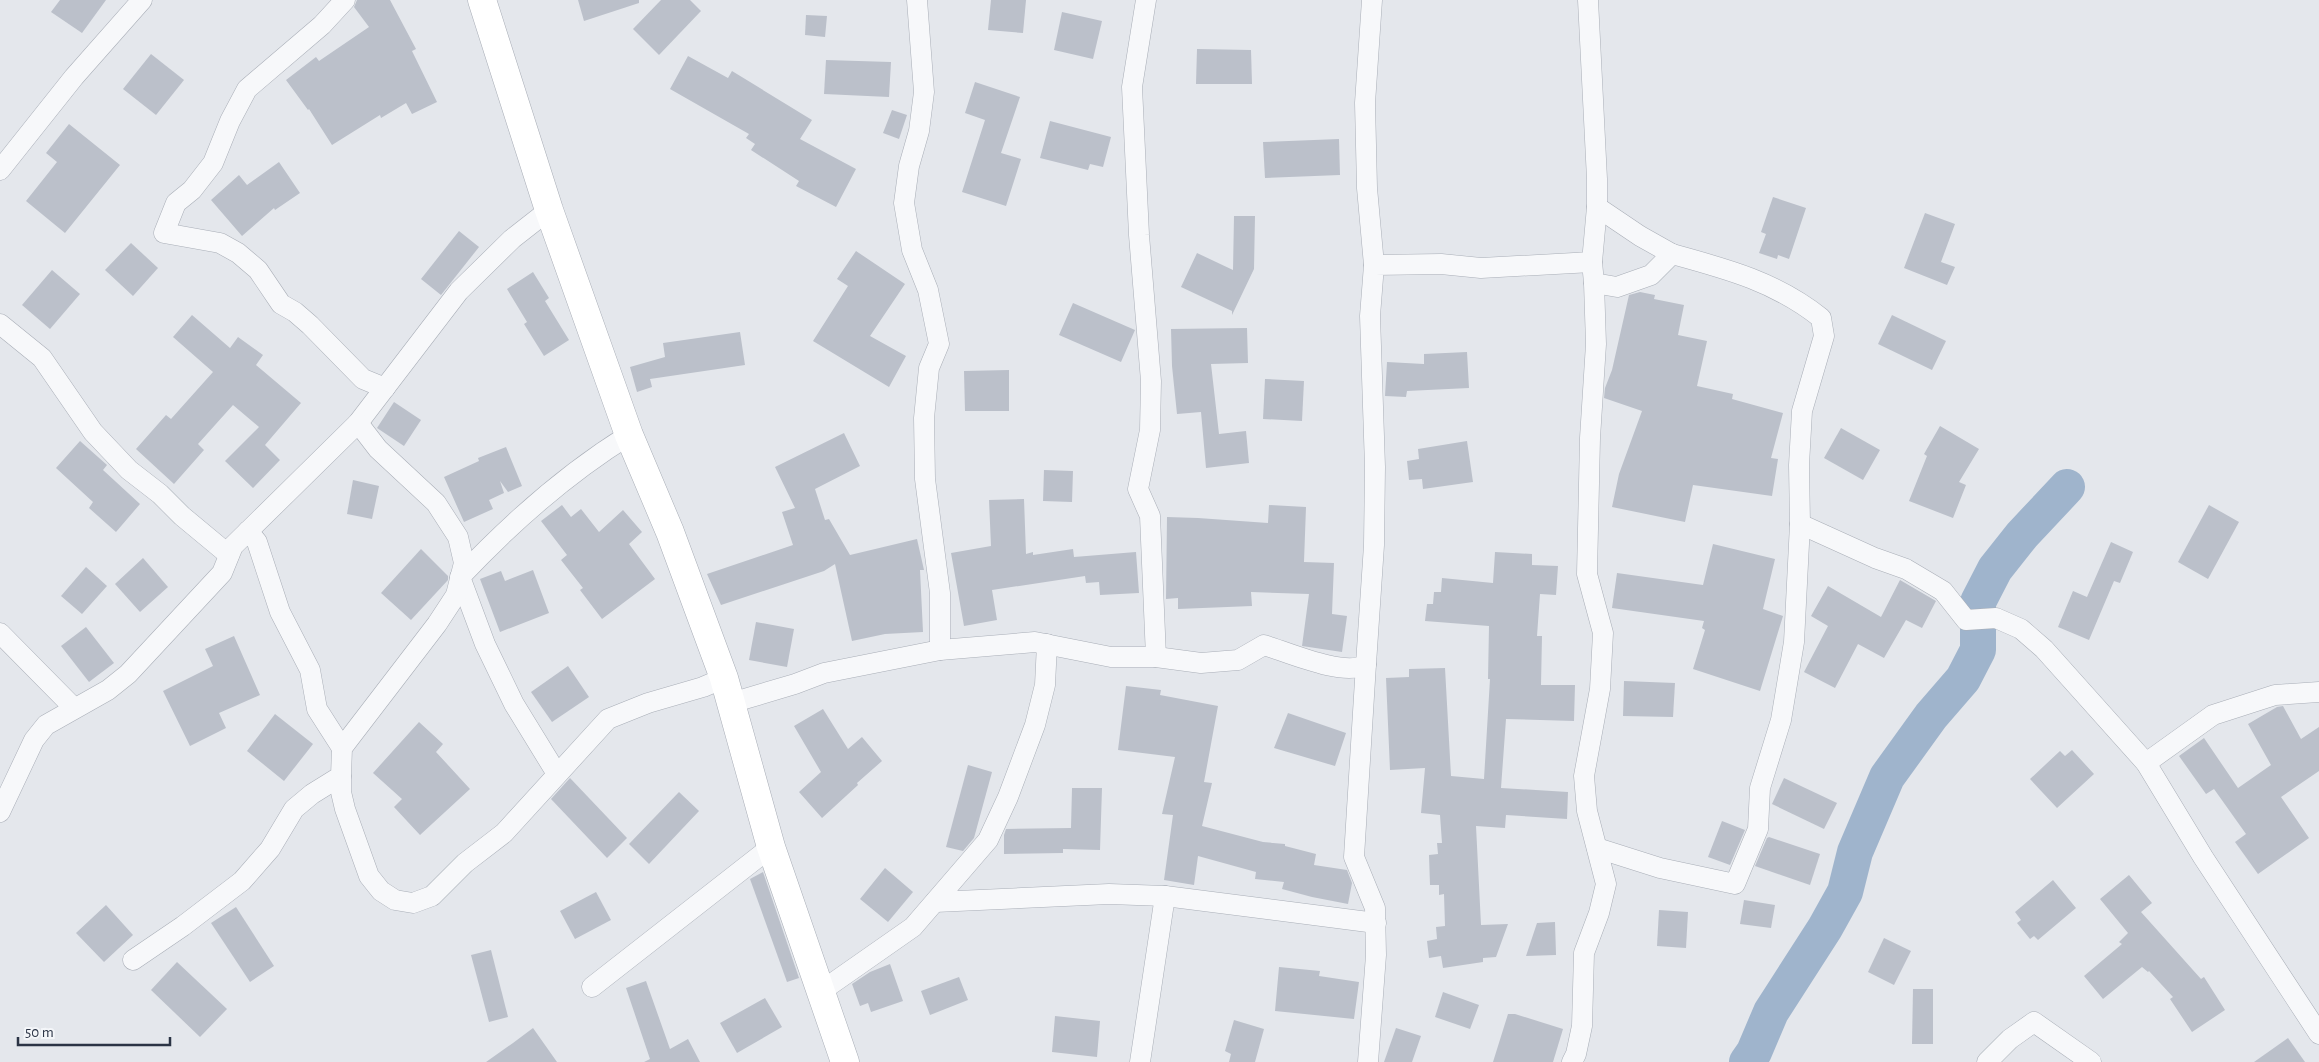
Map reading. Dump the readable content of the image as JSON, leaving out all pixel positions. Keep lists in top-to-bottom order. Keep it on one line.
{"scale_bar":"50 m"}
